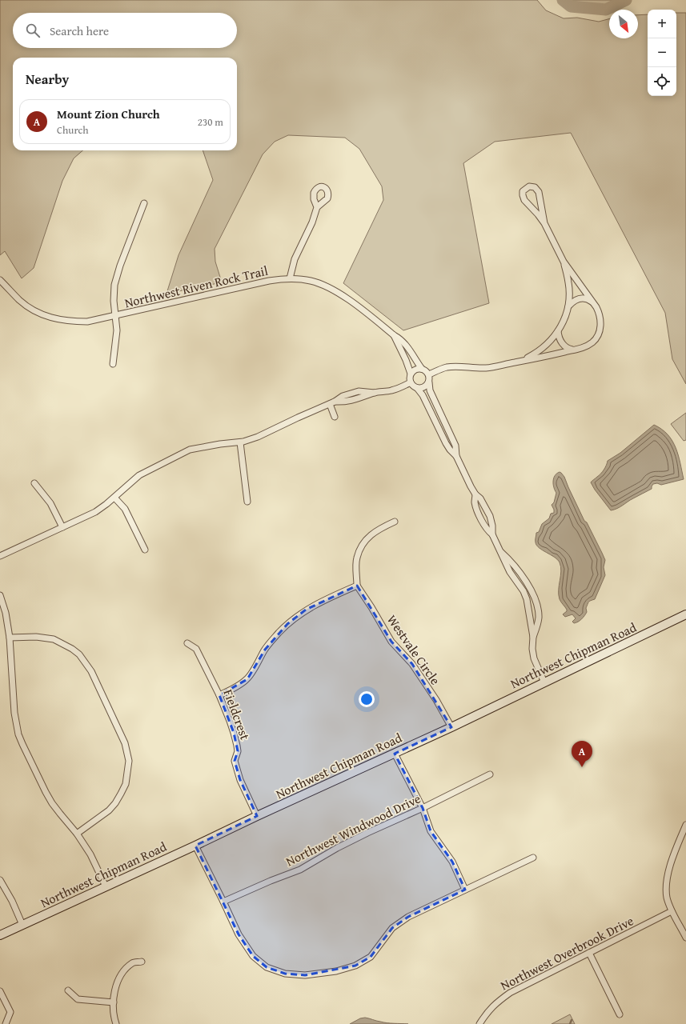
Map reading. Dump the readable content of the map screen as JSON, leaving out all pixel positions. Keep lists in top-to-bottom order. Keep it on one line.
{"streets":{"main road":["Northwest Chipman Road"],"street":["Northwest Riven Rock Trail","Westvale Circle","Fieldcrest","Northwest Windwood Drive","Northwest Overbrook Drive"]},"crossings":[["Westvale Circle","Northwest Chipman Road"],["Northwest Chipman Road","Fieldcrest"]],"north":"bottom right","page":{"map_buttons":["+","−"],"search":"Search here","heading":"Nearby","list":[{"mark":"A","name":"Mount Zion Church","note":"Church","value":"230 m"}],"pins":"A"}}
